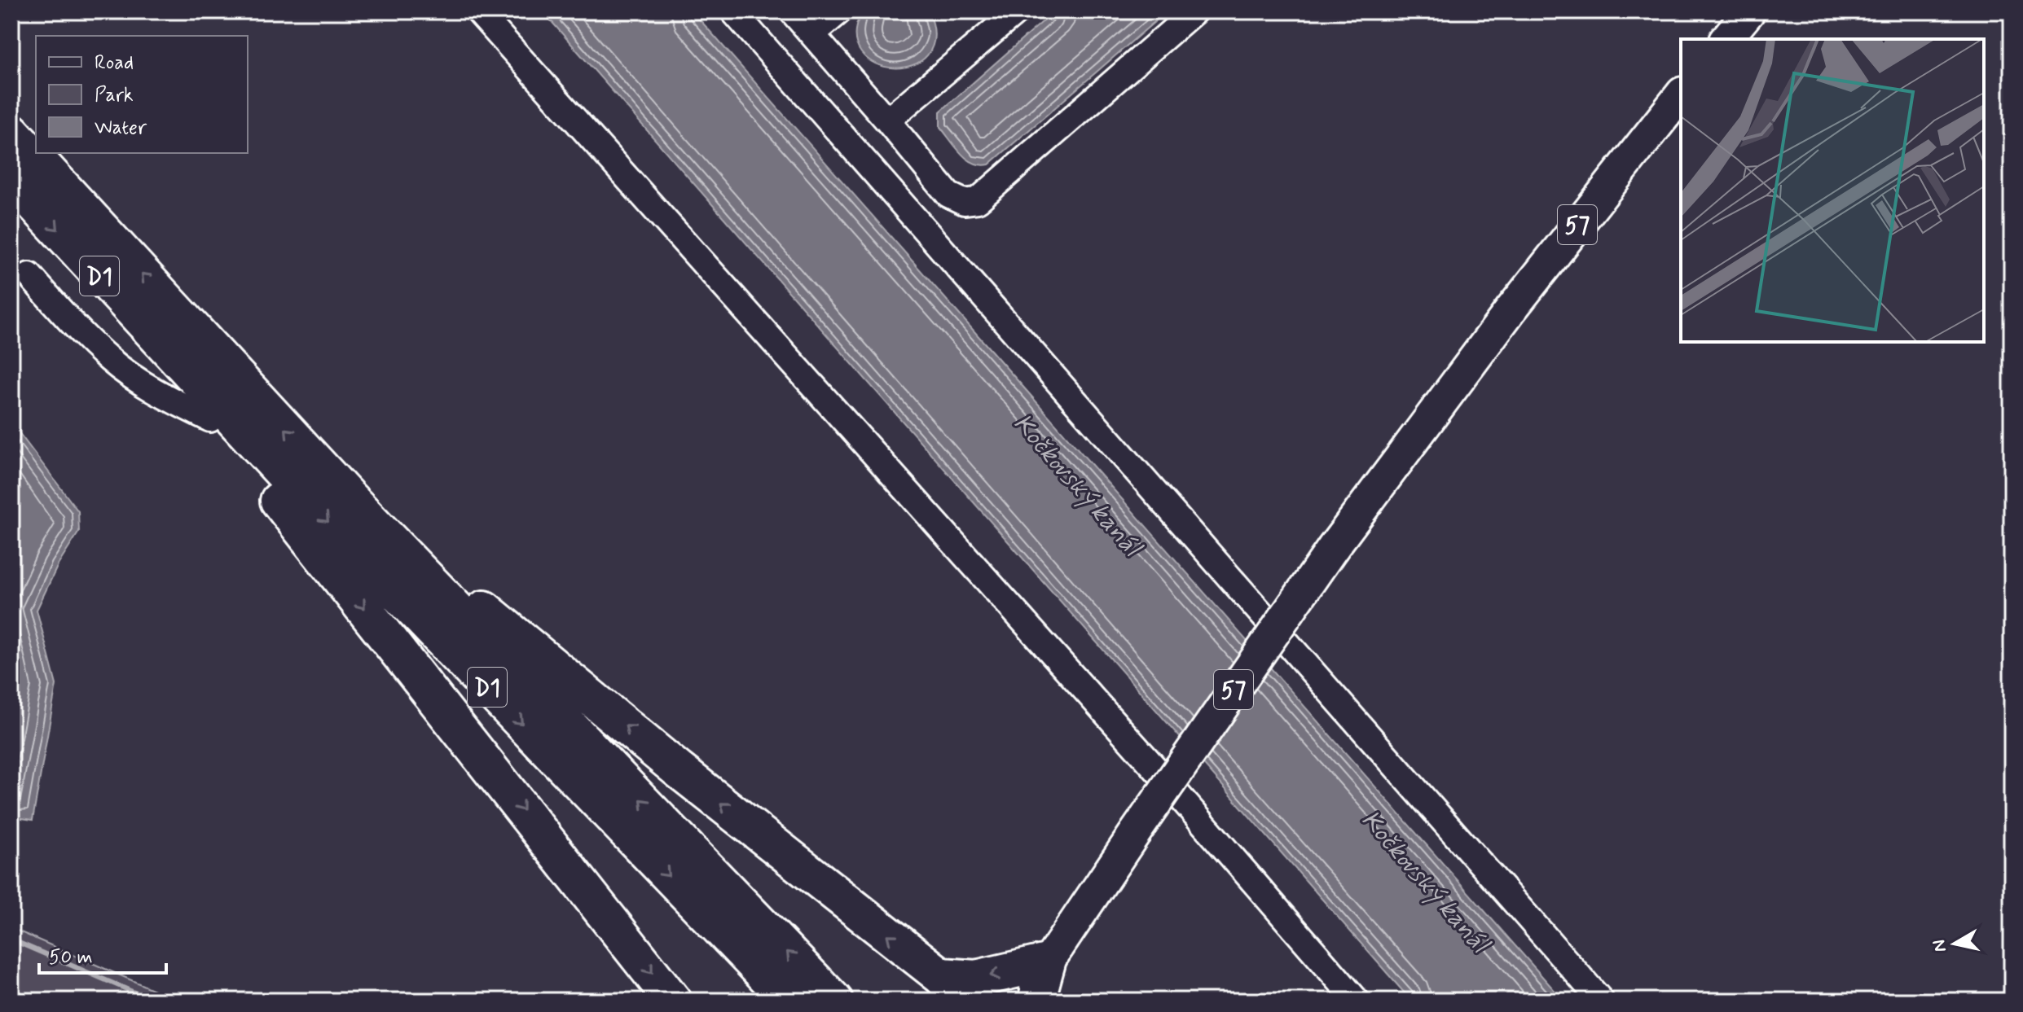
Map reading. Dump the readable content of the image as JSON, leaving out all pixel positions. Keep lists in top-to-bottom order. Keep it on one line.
{"streets":{"highway":["D1"],"main road":["57"]},"water":["Kočkovský kanál"],"legend":["Road","Park","Water"],"scale_bar":"50 m","north":"left"}
